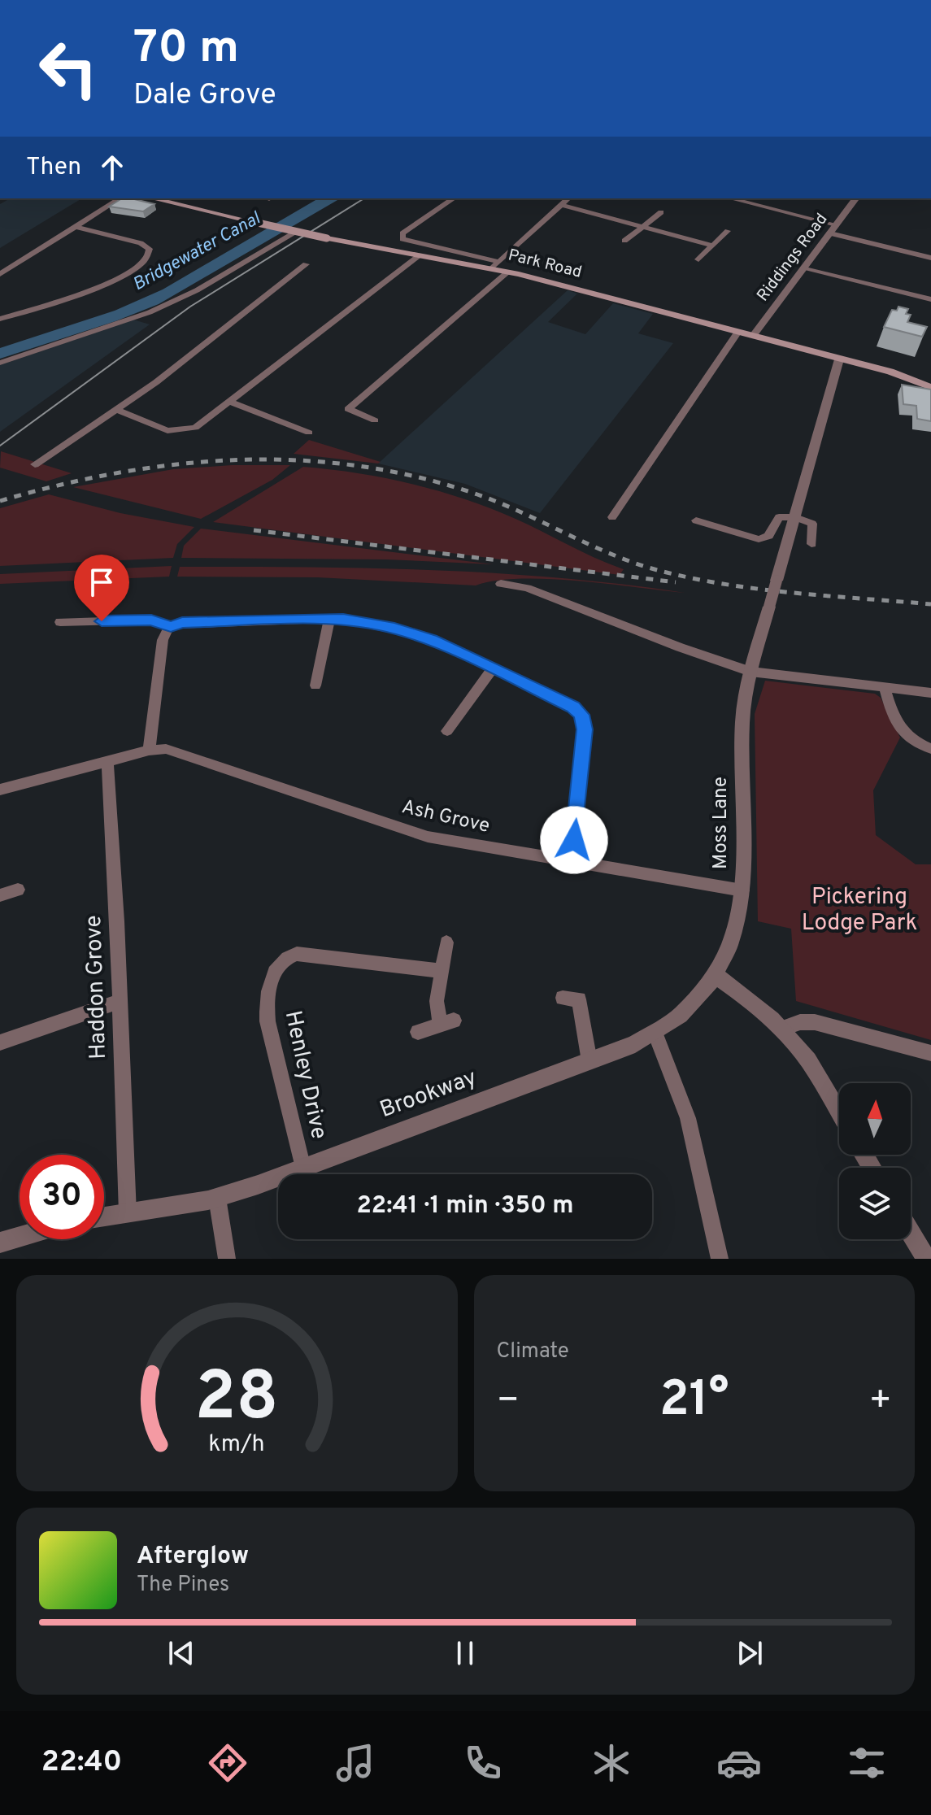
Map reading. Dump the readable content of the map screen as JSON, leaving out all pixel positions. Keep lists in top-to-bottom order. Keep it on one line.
{"streets":{"main road":["Park Road"],"street":["Riddings Road","Ash Grove","Moss Lane","Haddon Grove","Henley Drive","Brookway"]},"crossings":[["Riddings Road","Park Road"],["Park Road","Moss Lane"],["Ash Grove","Moss Lane"],["Ash Grove","Haddon Grove"],["Moss Lane","Brookway"],["Haddon Grove","Brookway"],["Henley Drive","Brookway"]],"water":["Bridgewater Canal"],"parks":["Pickering Lodge Park"],"north":"top","page":{"turn":["70 m","Dale Grove"],"then":"Then","limit":"30","trip":"22:41 · 1 min · 350 m","tile":"Climate","heat":["−","21°","+"],"song":["Afterglow","The Pines"],"tabs":"22:40","gauge":["28","km/h"]}}
